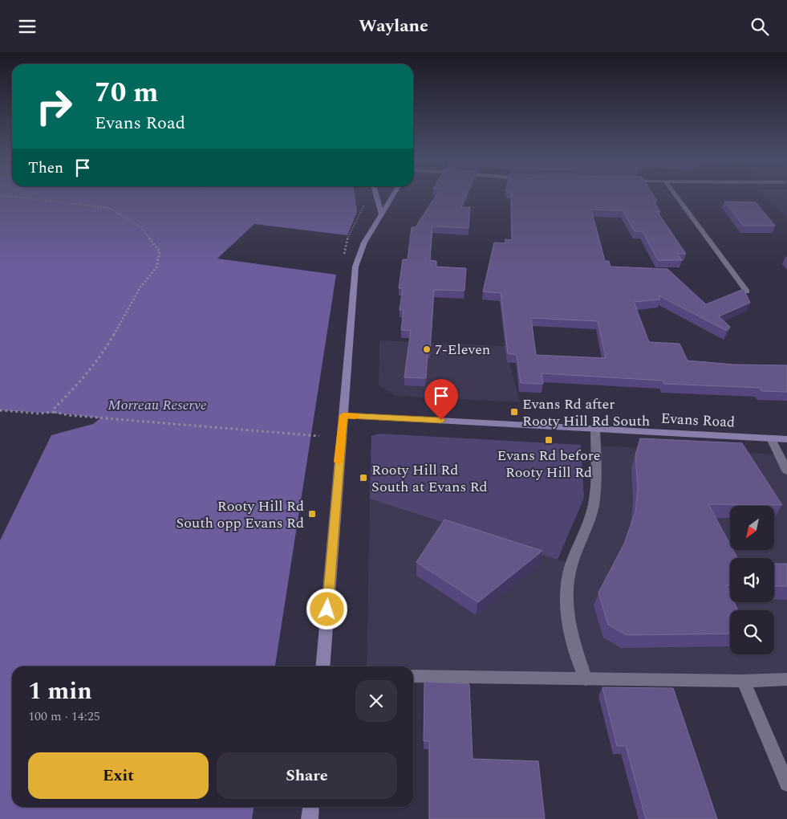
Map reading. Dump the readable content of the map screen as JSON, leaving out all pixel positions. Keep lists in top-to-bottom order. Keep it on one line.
{"streets":{"main road":["Evans Road"]},"parks":["Morreau Reserve"],"places":{"other":["7-Eleven"],"transit":["Evans Rd after Rooty Hill Rd South","Evans Rd before Rooty Hill Rd","Rooty Hill Rd South at Evans Rd","Rooty Hill Rd South opp Evans Rd"]},"north":"bottom left","page":{"header":"Waylane","turn":["70 m","Evans Road"],"then":"Then","heading":["1 min","100 m · 14:25"],"buttons":["Exit","Share"]}}
